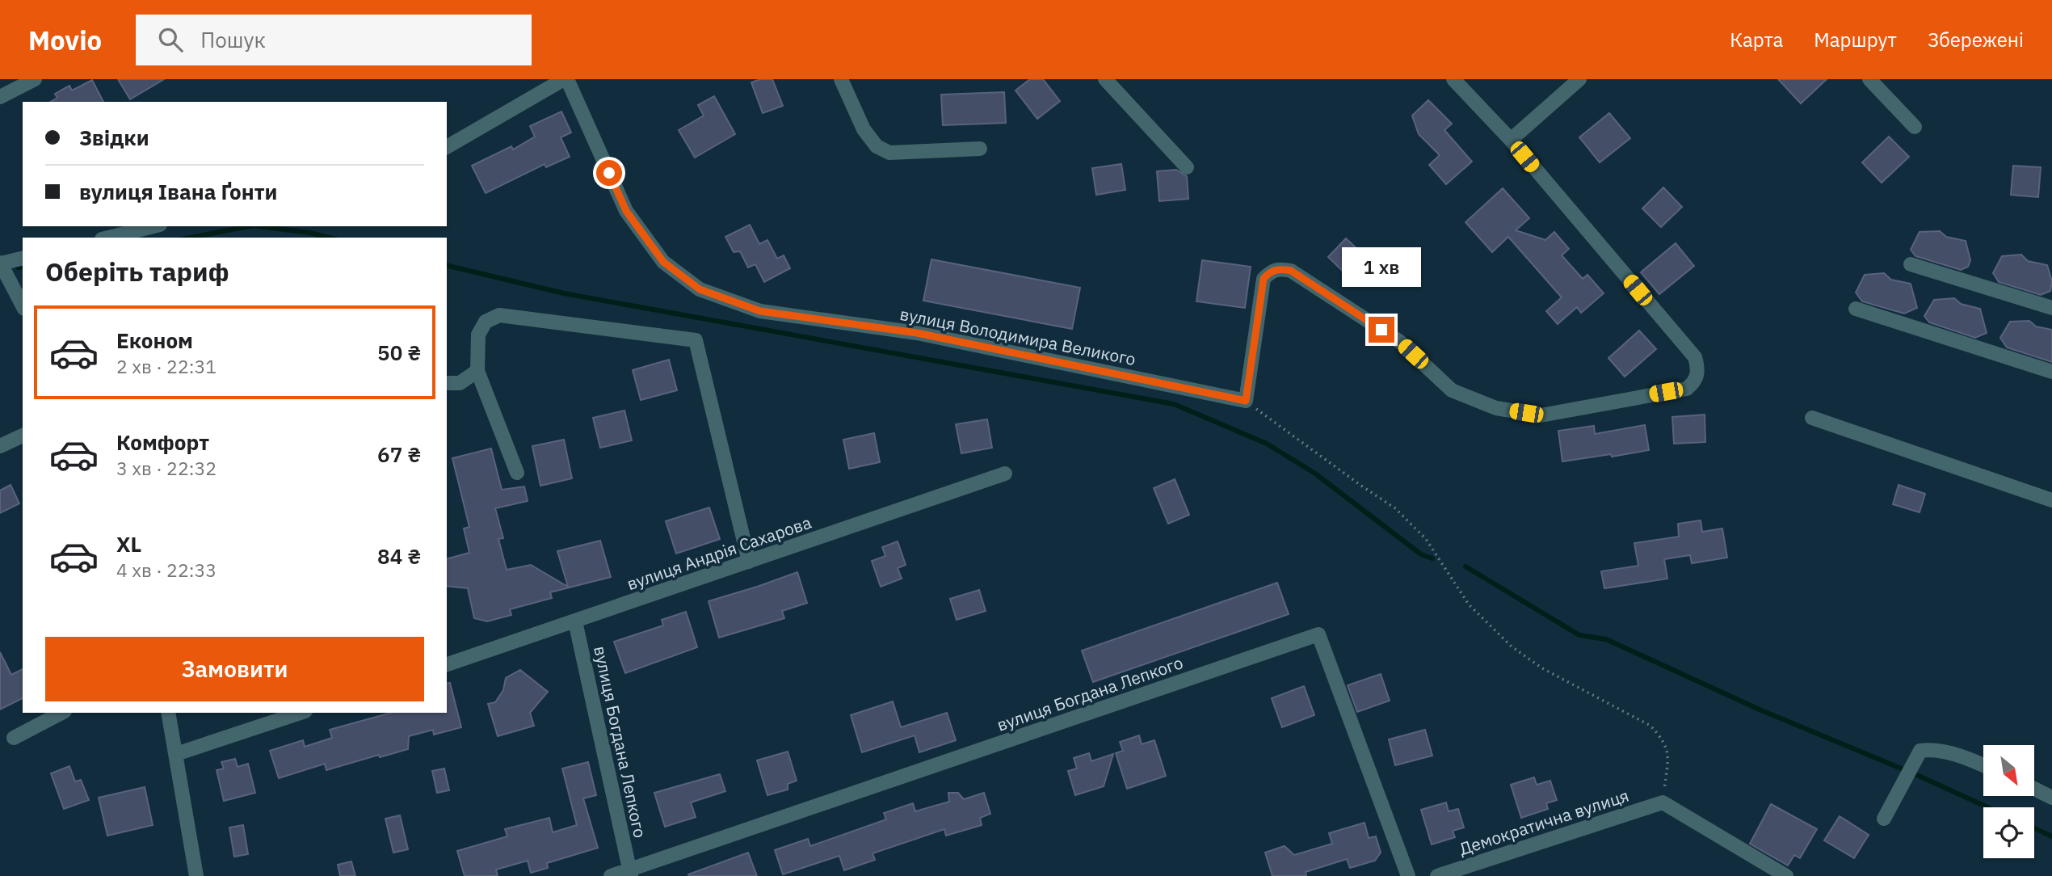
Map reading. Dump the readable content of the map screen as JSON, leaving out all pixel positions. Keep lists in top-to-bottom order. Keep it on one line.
{"streets":{"street":["вулиця Володимира Великого","вулиця Андрія Сахарова","вулиця Богдана Лепкого","Демократична вулиця"]},"crossings":[["вулиця Андрія Сахарова","вулиця Богдана Лепкого"]],"north":"bottom right","page":{"header":"Movio","search":"Пошук","nav":["Карта","Маршрут","Збережені"],"banner":["Звідки","вулиця Івана Ґонти"],"heading":"Оберіть тариф","bubble":"1 хв","list":[{"name":"Економ","note":"2 хв · 22:31","value":"50 ₴"},{"name":"Комфорт","note":"3 хв · 22:32","value":"67 ₴"},{"name":"XL","note":"4 хв · 22:33","value":"84 ₴"}],"buttons":"Замовити"}}
